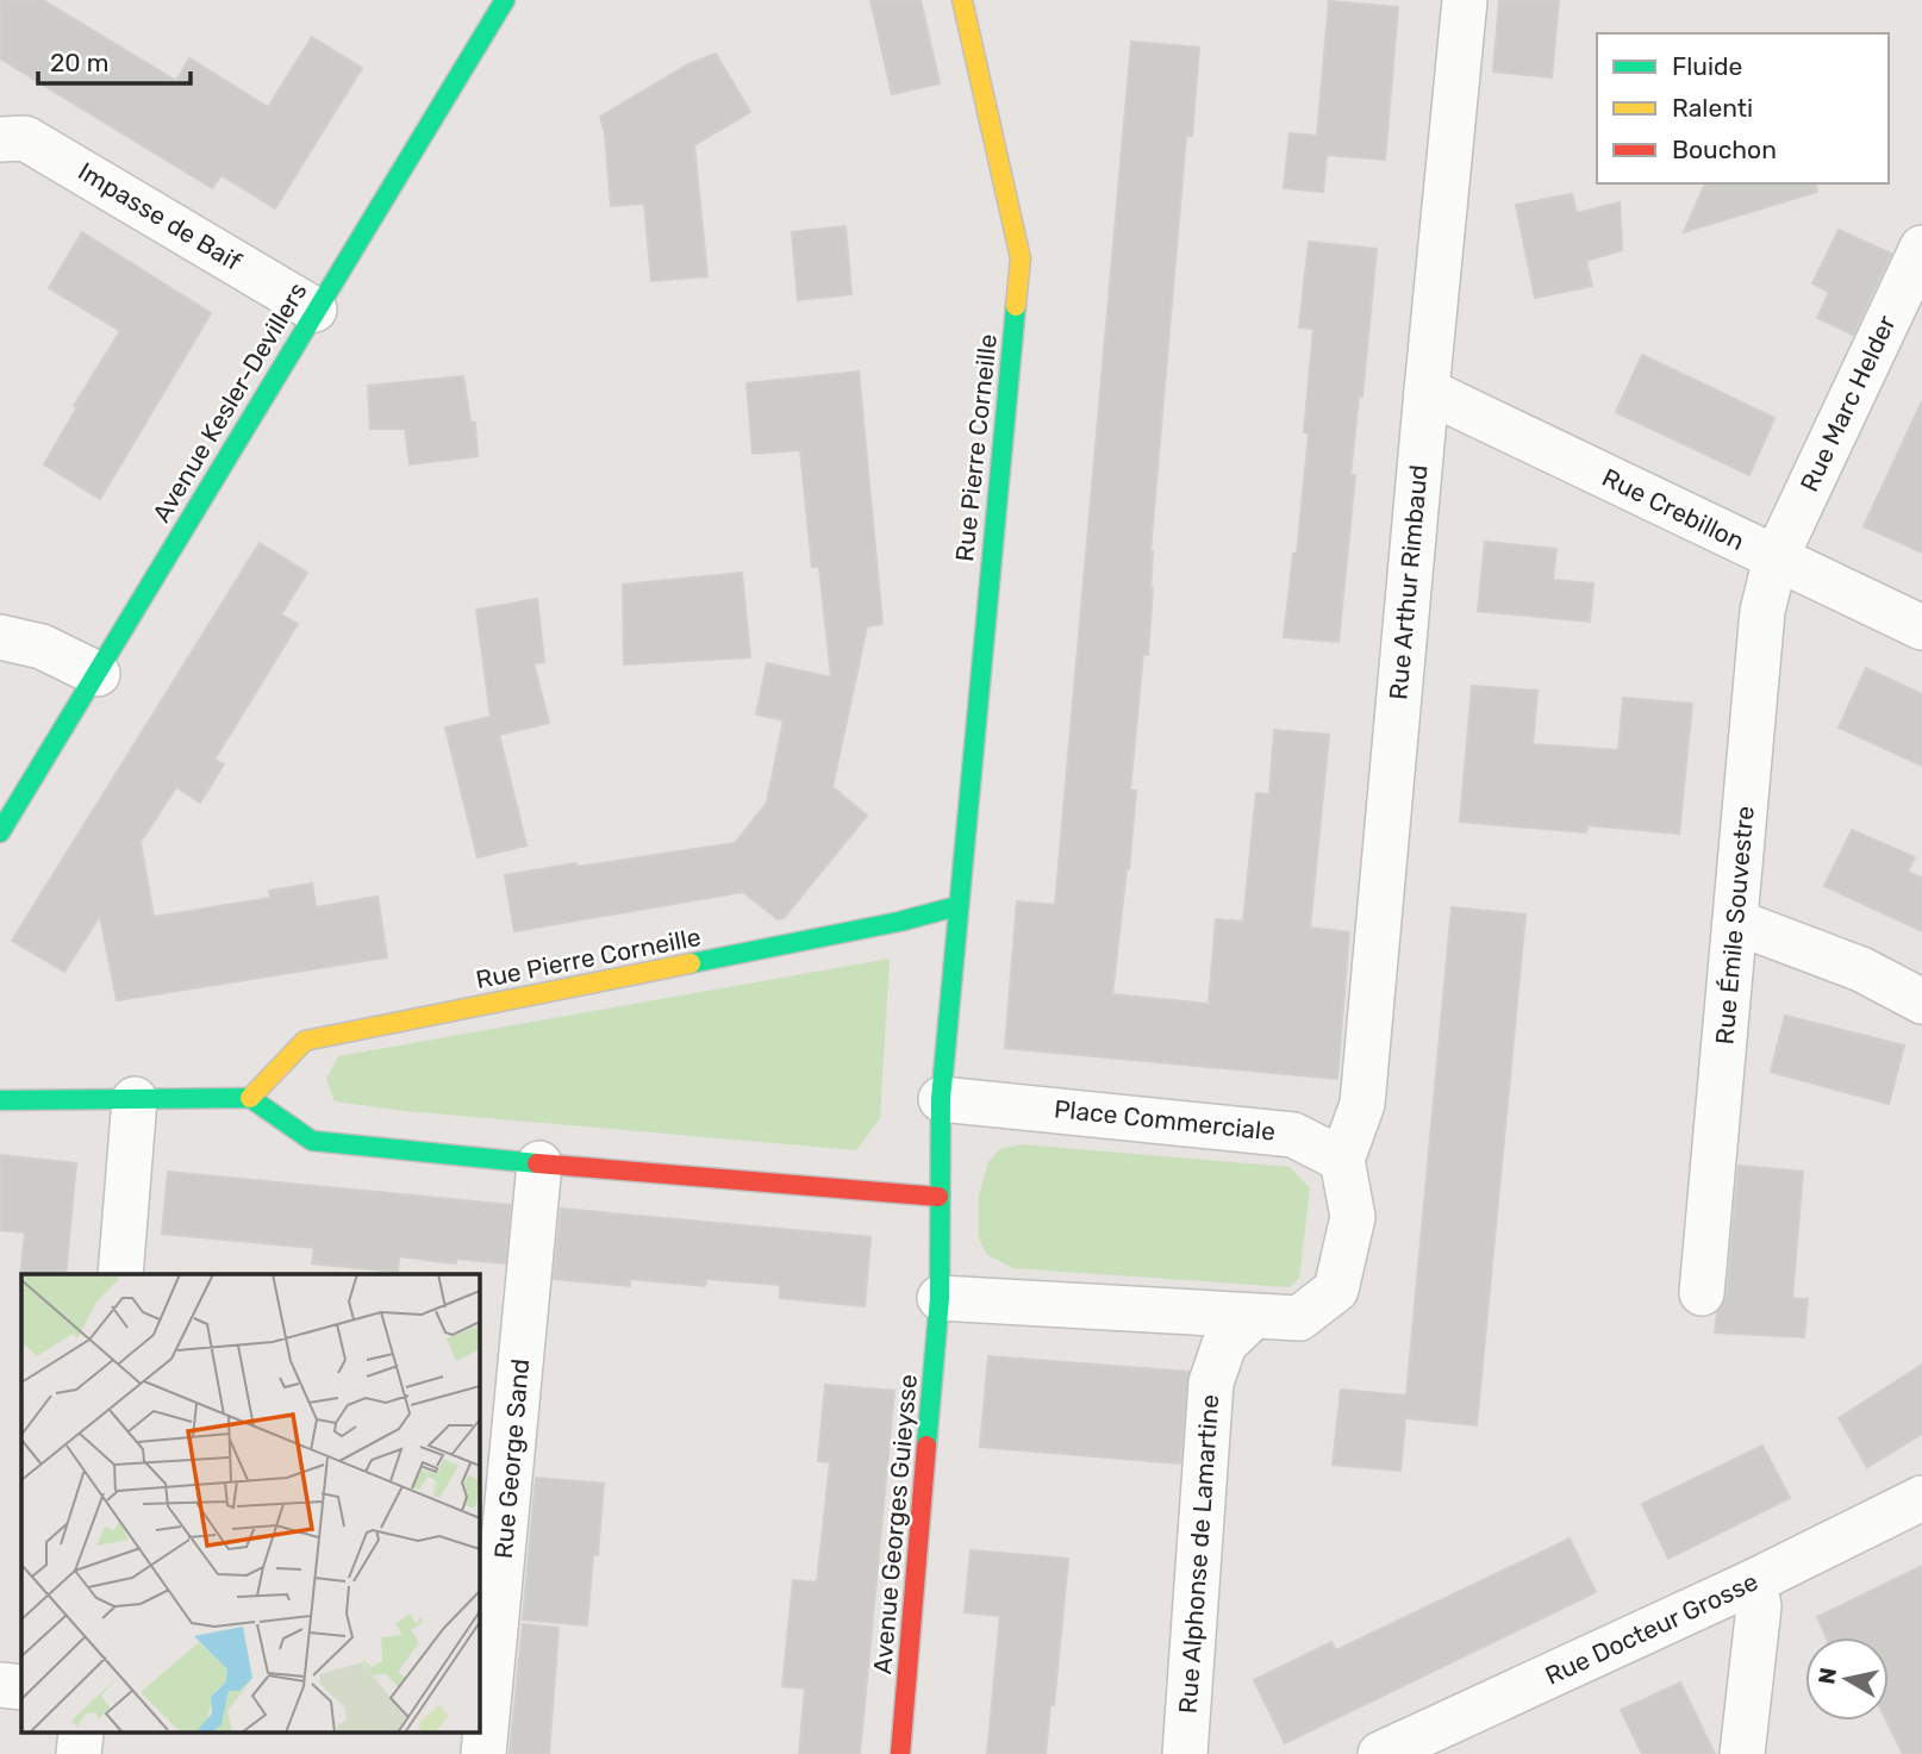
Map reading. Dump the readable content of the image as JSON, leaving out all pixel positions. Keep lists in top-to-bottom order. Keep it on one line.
{"streets":{"street":["Impasse de Baif","Avenue Kesler-Devillers","Rue Marc Helder","Rue Pierre Corneille","Rue Crebillon","Rue Arthur Rimbaud","Rue Émile Souvestre","Place Commerciale","Rue George Sand","Avenue Georges Guieysse","Rue Alphonse de Lamartine","Rue Docteur Grosse"]},"crossings":[["Impasse de Baif","Avenue Kesler-Devillers"],["Rue Marc Helder","Rue Crebillon"],["Rue Marc Helder","Rue Émile Souvestre"],["Rue Pierre Corneille","Place Commerciale"],["Rue Crebillon","Rue Arthur Rimbaud"],["Rue Crebillon","Rue Émile Souvestre"],["Rue Arthur Rimbaud","Place Commerciale"]],"legend":["Fluide","Ralenti","Bouchon"],"scale_bar":"20 m","north":"left"}
